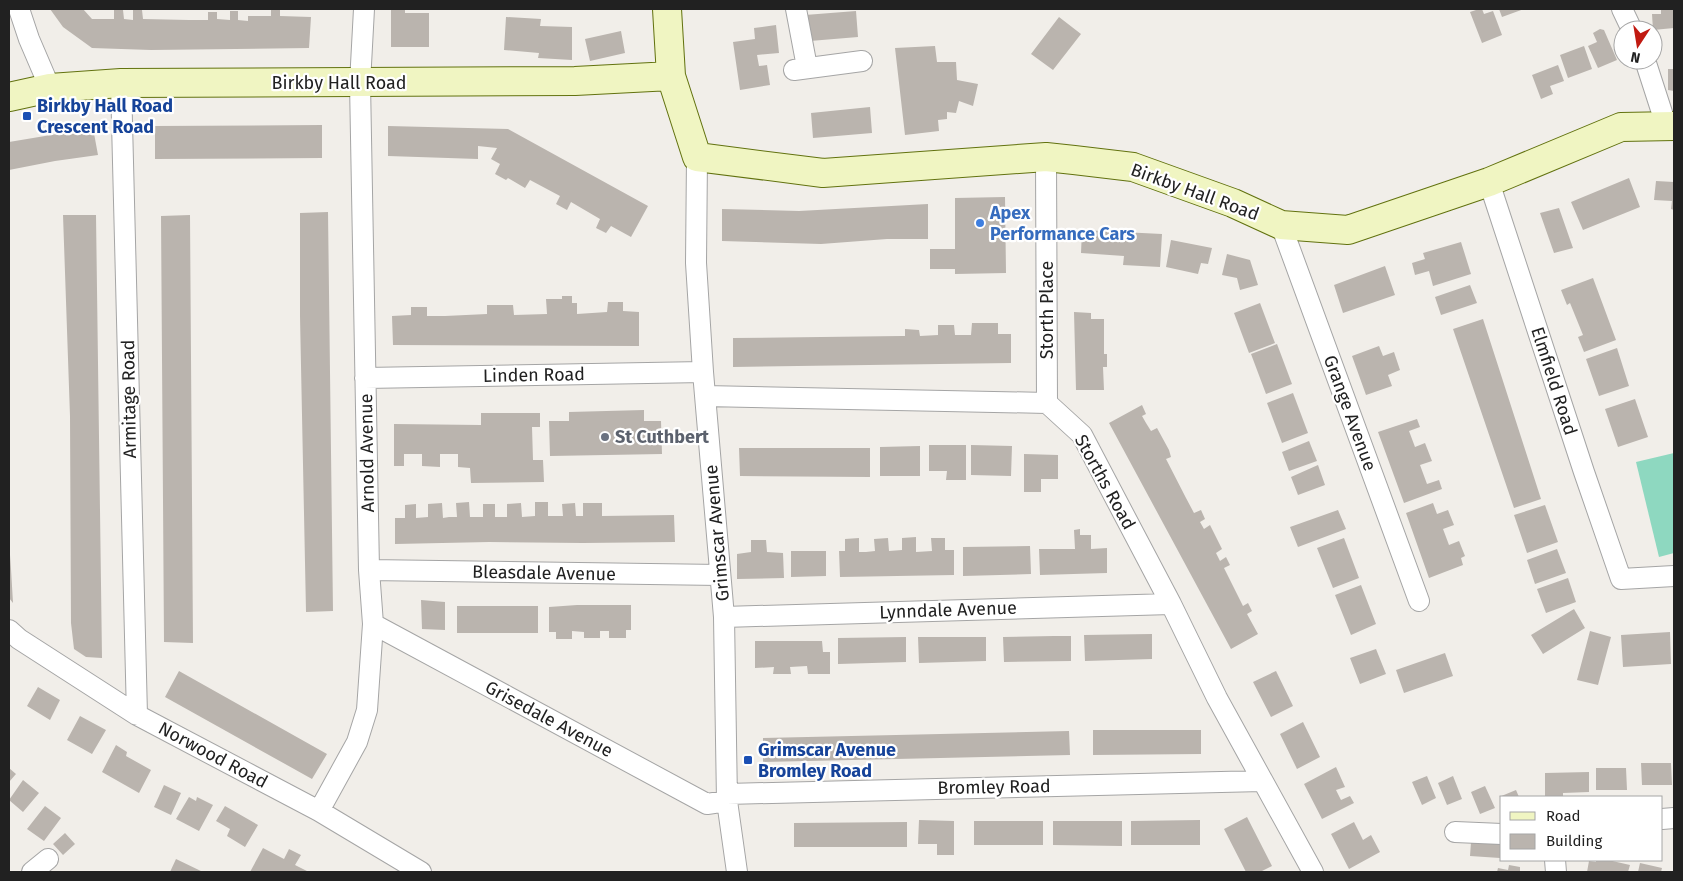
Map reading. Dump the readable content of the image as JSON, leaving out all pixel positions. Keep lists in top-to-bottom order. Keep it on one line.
{"streets":{"street":["Birkby Hall Road","Storth Place","Linden Road","Elmfield Road","Armitage Road","Grange Avenue","Arnold Avenue","Storths Road","Grimscar Avenue","Bleasdale Avenue","Lynndale Avenue","Grisedale Avenue","Norwood Road","Bromley Road"]},"crossings":[["Birkby Hall Road","Storth Place"],["Birkby Hall Road","Elmfield Road"],["Birkby Hall Road","Armitage Road"],["Birkby Hall Road","Grange Avenue"],["Birkby Hall Road","Arnold Avenue"],["Birkby Hall Road","Grimscar Avenue"],["Storth Place","Storths Road"],["Linden Road","Arnold Avenue"],["Linden Road","Grimscar Avenue"],["Armitage Road","Norwood Road"],["Arnold Avenue","Bleasdale Avenue"],["Arnold Avenue","Grisedale Avenue"],["Arnold Avenue","Norwood Road"],["Storths Road","Lynndale Avenue"],["Storths Road","Bromley Road"],["Grimscar Avenue","Bleasdale Avenue"],["Grimscar Avenue","Lynndale Avenue"],["Grimscar Avenue","Grisedale Avenue"],["Grimscar Avenue","Bromley Road"],["Grisedale Avenue","Bromley Road"]],"places":{"transit":["Birkby Hall Road Crescent Road","Grimscar Avenue Bromley Road"],"other":["Apex Performance Cars","St Cuthbert"]},"legend":["Road","Building"],"north":"bottom"}
